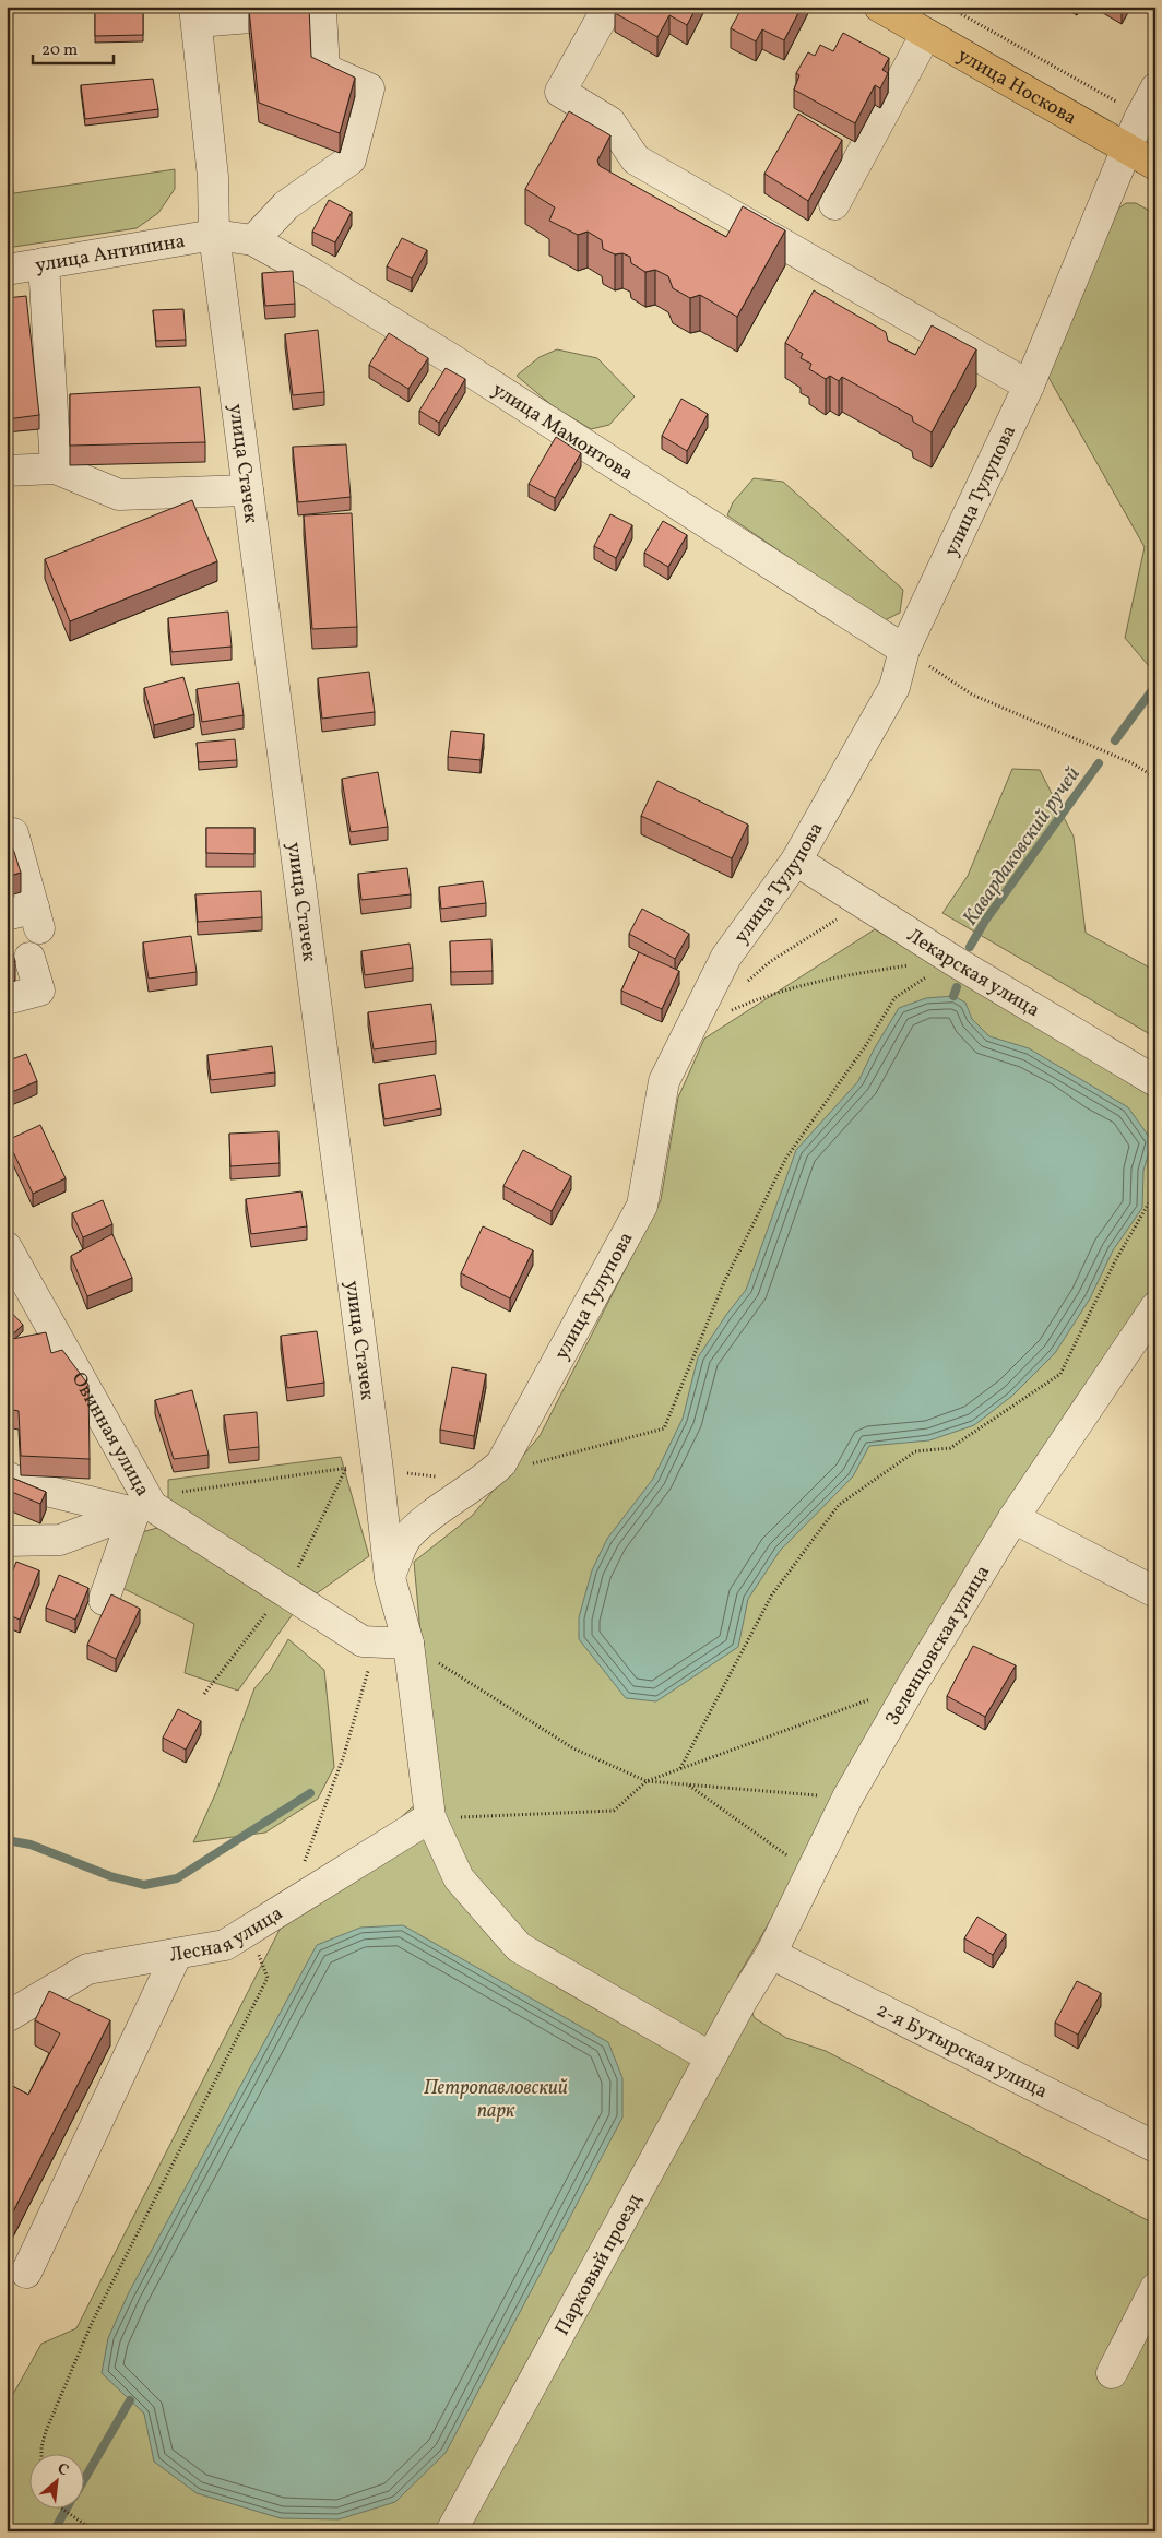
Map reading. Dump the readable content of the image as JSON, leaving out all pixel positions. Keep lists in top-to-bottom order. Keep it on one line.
{"streets":{"main road":["улица Носкова"],"street":["улица Антипина","улица Мамонтова","улица Стачек","улица Тулупова","Лекарская улица","Овинная улица","Зеленцовская улица","Лесная улица","2-я Бутырская улица","Парковый проезд"]},"crossings":[["улица Носкова","улица Тулупова"],["улица Антипина","улица Мамонтова"],["улица Антипина","улица Стачек"],["улица Мамонтова","улица Стачек"],["улица Мамонтова","улица Тулупова"],["улица Стачек","улица Тулупова"],["улица Стачек","Овинная улица"],["улица Стачек","Лесная улица"],["улица Стачек","Парковый проезд"],["улица Тулупова","Лекарская улица"],["Зеленцовская улица","2-я Бутырская улица"],["Зеленцовская улица","Парковый проезд"]],"water":["Кавардаковский ручей"],"parks":["Петропавловский парк"],"scale_bar":"20 m","north":"top right"}
